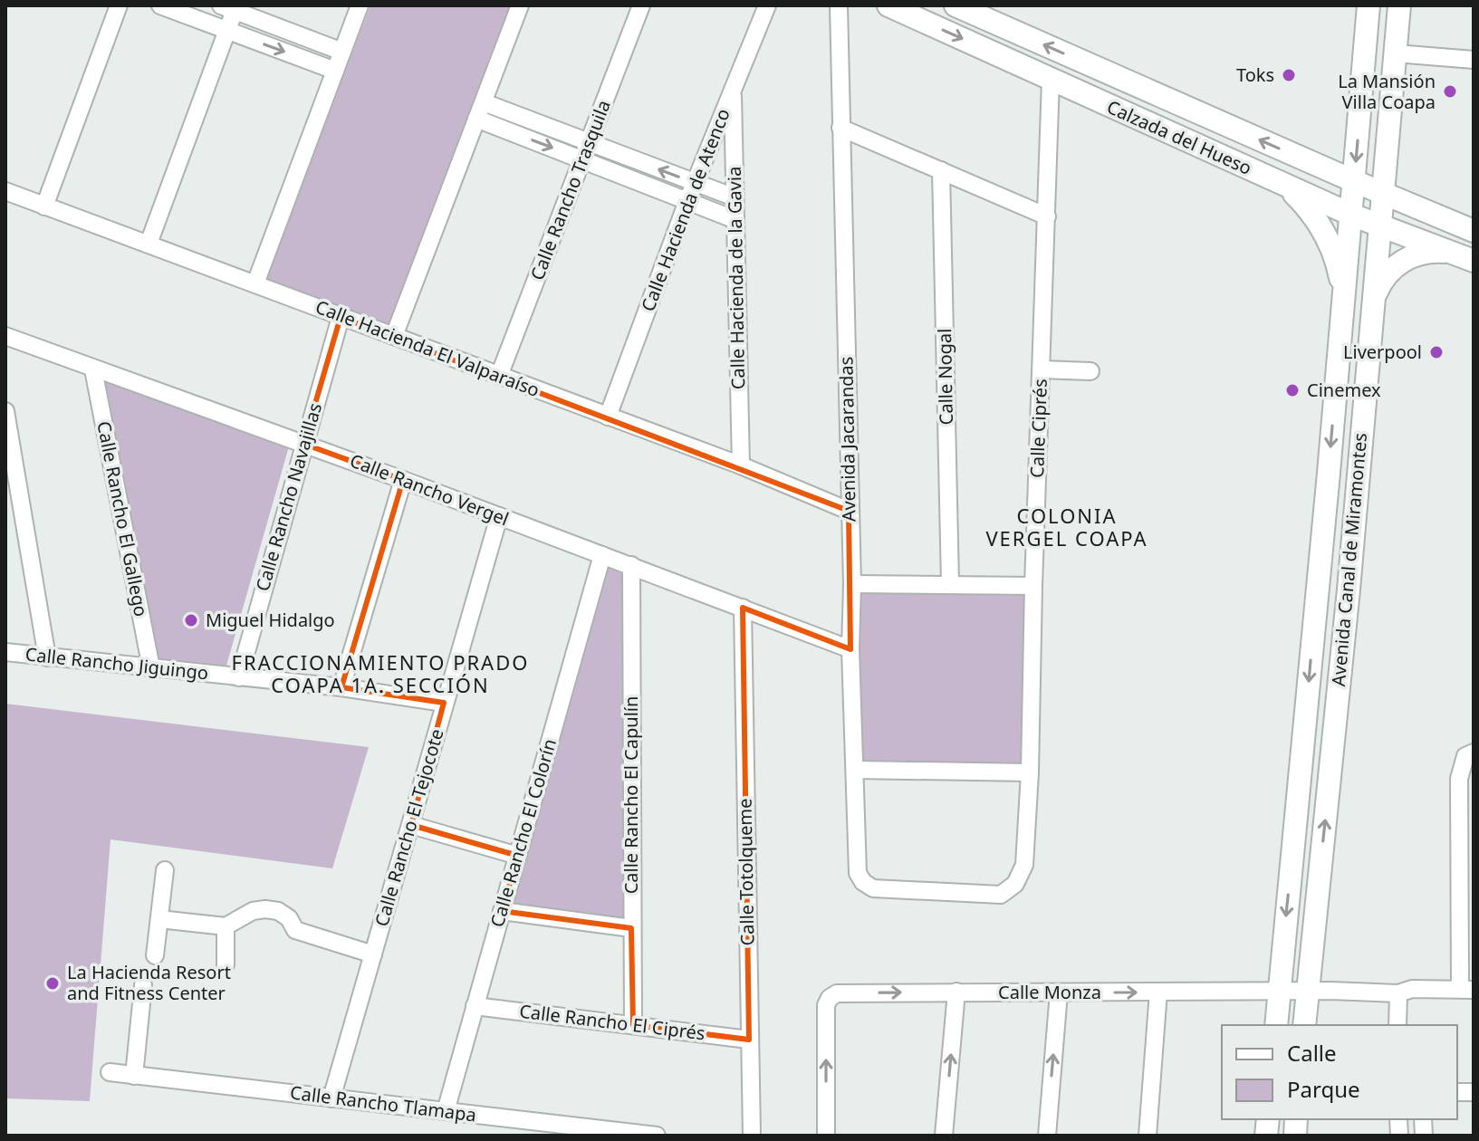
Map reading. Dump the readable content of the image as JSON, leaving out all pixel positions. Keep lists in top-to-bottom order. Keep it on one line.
{"streets":{"main road":["Calzada del Hueso","Avenida Canal de Miramontes"],"street":["Calle Rancho Trasquila","Calle Hacienda de Atenco","Calle Hacienda de la Gavia","Calle Hacienda El Valparaíso","Calle Nogal","Calle Ciprés","Avenida Jacarandas","Calle Rancho Vergel","Calle Rancho Navajillas","Calle Rancho El Gallego","Calle Rancho Jiguingo","Calle Rancho El Capulín","Calle Rancho El Tejocote","Calle Rancho El Colorín","Calle Totolqueme","Calle Monza","Calle Rancho El Ciprés","Calle Rancho Tlamapa"]},"crossings":[["Calzada del Hueso","Calle Ciprés"],["Calzada del Hueso","Avenida Canal de Miramontes"],["Calle Rancho Trasquila","Calle Hacienda El Valparaíso"],["Calle Hacienda de Atenco","Calle Hacienda de la Gavia"],["Calle Hacienda de Atenco","Calle Hacienda El Valparaíso"],["Calle Hacienda de la Gavia","Calle Hacienda El Valparaíso"],["Calle Hacienda El Valparaíso","Avenida Jacarandas"],["Calle Hacienda El Valparaíso","Calle Rancho Navajillas"],["Calle Ciprés","Avenida Jacarandas"],["Avenida Jacarandas","Calle Rancho Vergel"],["Calle Rancho Vergel","Calle Rancho Navajillas"],["Calle Rancho Vergel","Calle Rancho El Gallego"],["Calle Rancho Vergel","Calle Rancho El Capulín"],["Calle Rancho Vergel","Calle Rancho El Tejocote"],["Calle Rancho Vergel","Calle Rancho El Colorín"],["Calle Rancho Vergel","Calle Totolqueme"],["Calle Rancho Navajillas","Calle Rancho Jiguingo"],["Calle Rancho El Gallego","Calle Rancho Jiguingo"],["Avenida Canal de Miramontes","Calle Monza"],["Calle Rancho Jiguingo","Calle Rancho El Tejocote"],["Calle Rancho El Capulín","Calle Rancho El Ciprés"],["Calle Rancho El Tejocote","Calle Rancho Tlamapa"],["Calle Rancho El Colorín","Calle Rancho El Ciprés"],["Calle Rancho El Colorín","Calle Rancho Tlamapa"],["Calle Totolqueme","Calle Rancho El Ciprés"]],"districts":["COLONIA VERGEL COAPA","FRACCIONAMIENTO PRADO COAPA 1A. SECCIÓN"],"places":["Toks","La Mansión Villa Coapa","Liverpool","Cinemex","Miguel Hidalgo","La Hacienda Resort and Fitness Center"],"legend":["Calle","Parque"]}
